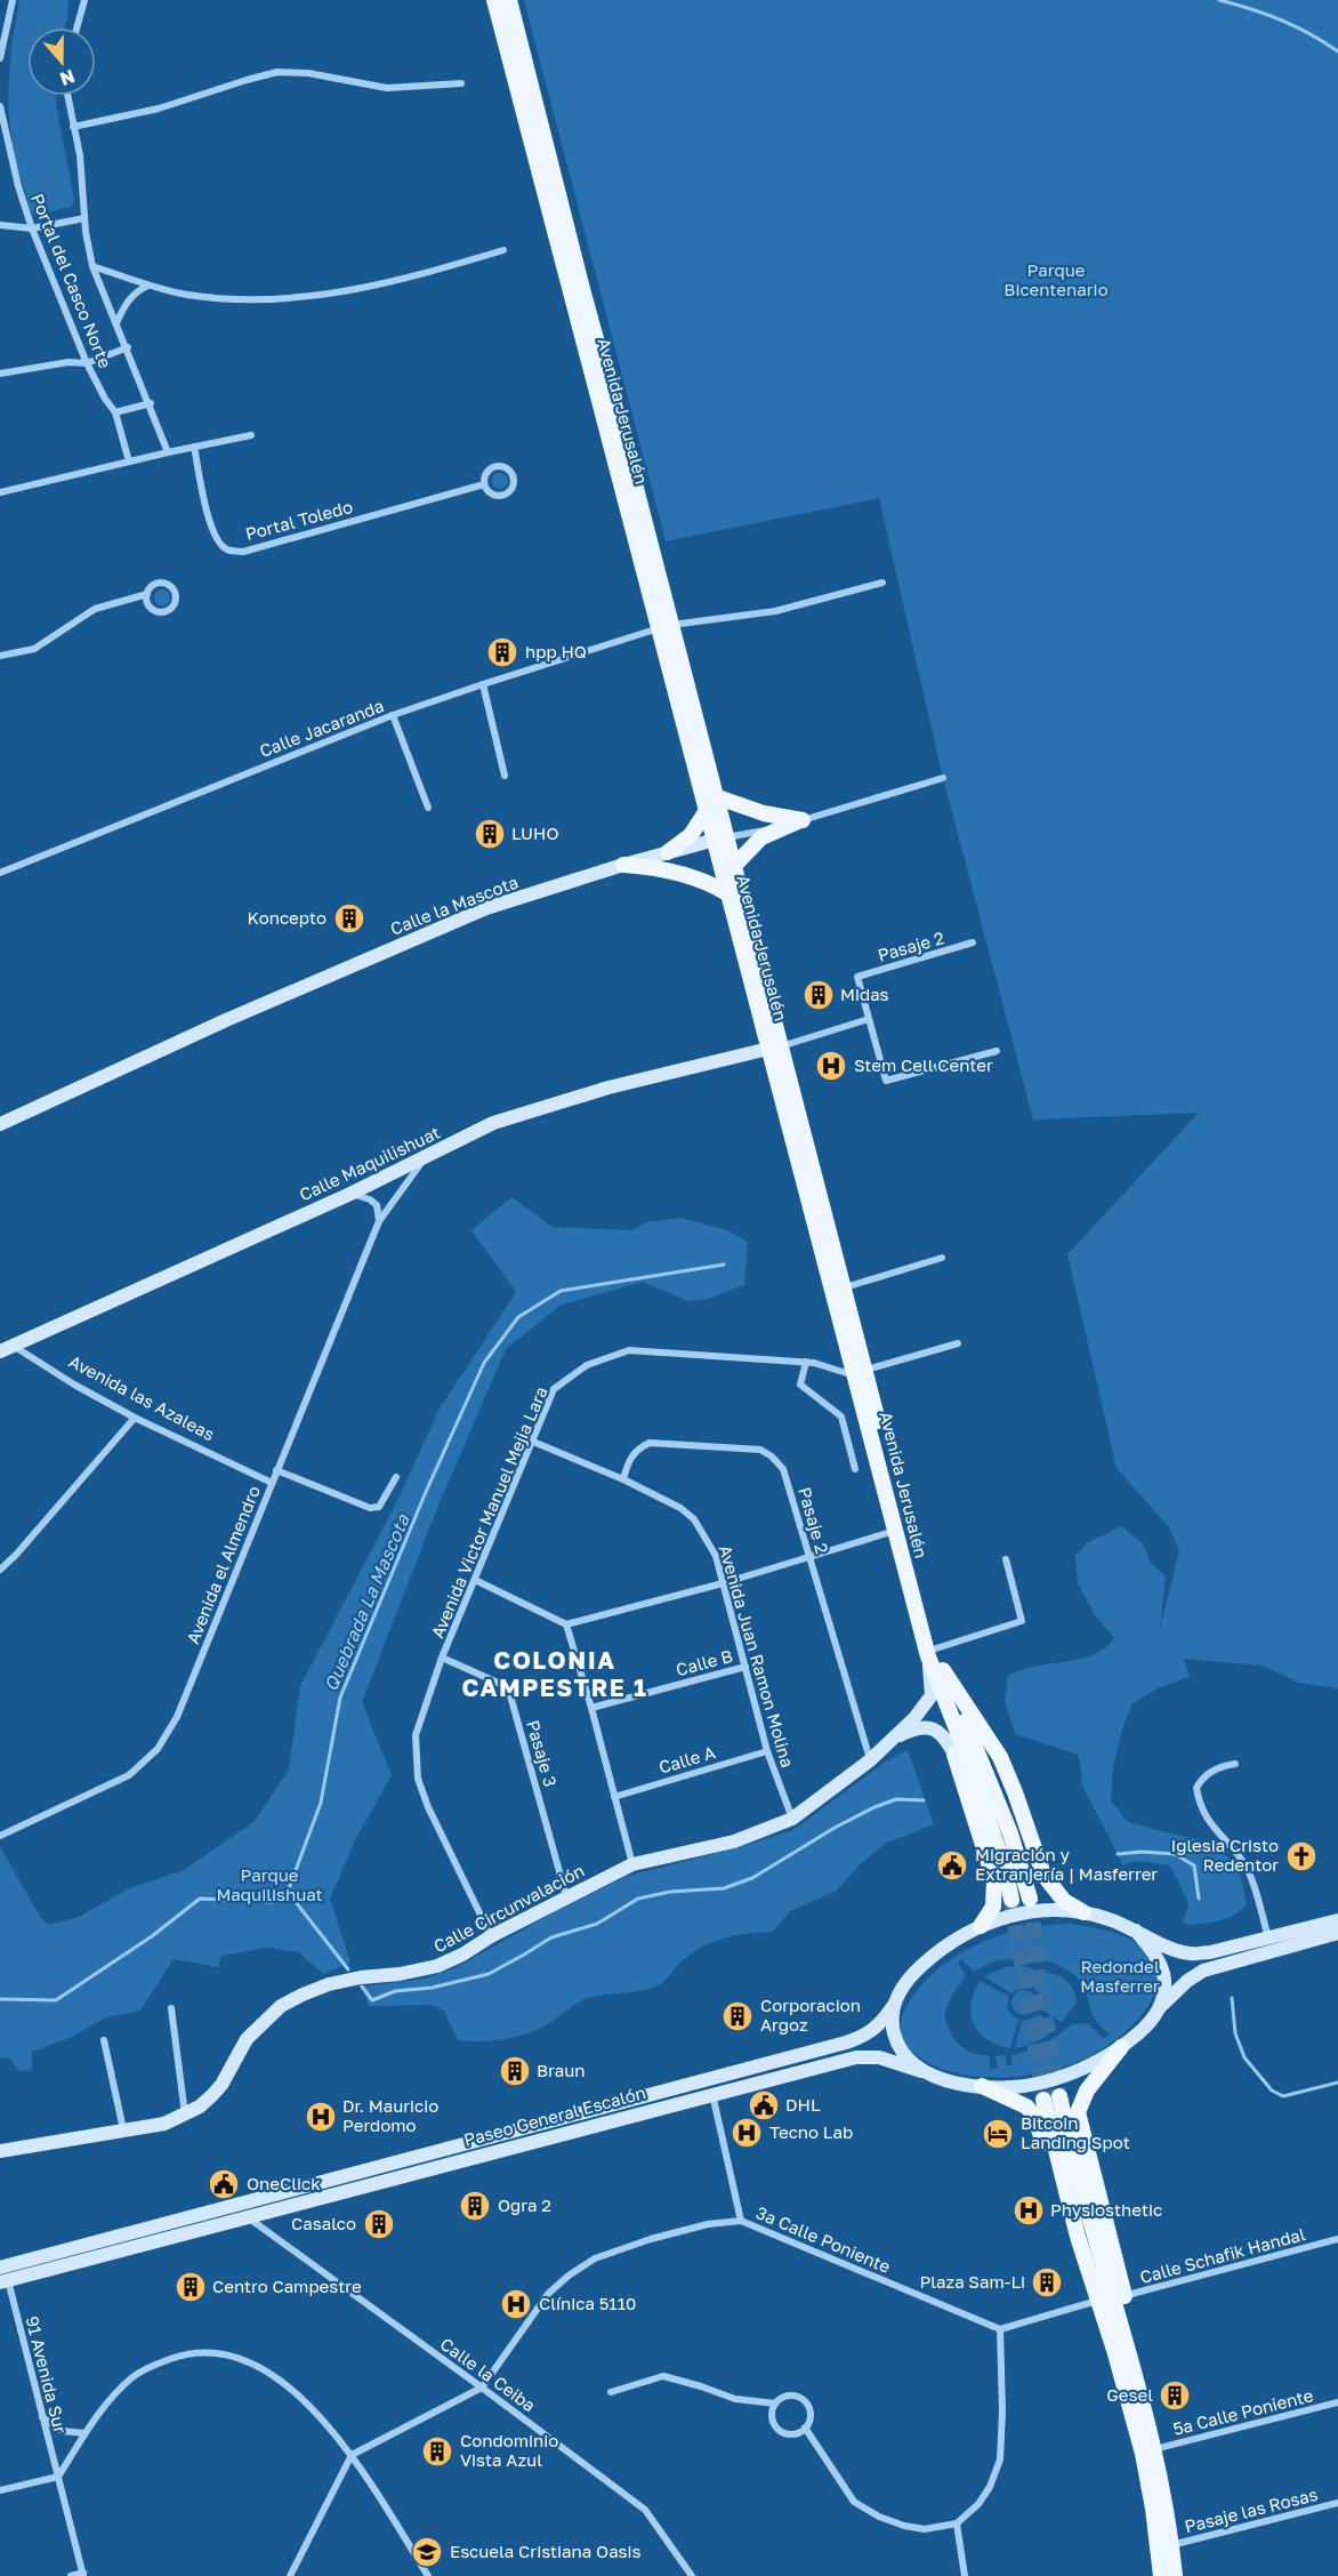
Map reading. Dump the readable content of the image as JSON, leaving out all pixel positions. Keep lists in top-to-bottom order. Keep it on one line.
{"streets":{"main road":["Avenida Jerusalén","Calle la Mascota","Calle Maquilishuat","Calle Circunvalación","Paseo General Escalón"],"street":["Portal del Casco Norte","Portal Toledo","Calle Jacaranda","Pasaje 2","Avenida las Azaleas","Avenida Victor Manuel Mejia Lara","Avenida el Almendro","Avenida Juan Ramon Molina","Calle B","Pasaje 3","Calle A","3a Calle Poniente","Calle Schafik Handal","91 Avenida Sur","Calle la Ceiba","5a Calle Poniente","Pasaje las Rosas"]},"crossings":[["Avenida Jerusalén","Calle Jacaranda"],["Avenida Jerusalén","Calle la Mascota"],["Avenida Jerusalén","Calle Maquilishuat"],["Avenida Jerusalén","Avenida Victor Manuel Mejia Lara"],["Avenida Jerusalén","Calle Circunvalación"],["Pasaje 2","Calle Maquilishuat"],["Pasaje 2","Avenida Juan Ramon Molina"],["Pasaje 2","Calle Circunvalación"],["Calle Maquilishuat","Avenida las Azaleas"],["Calle Maquilishuat","Avenida el Almendro"],["Avenida las Azaleas","Avenida el Almendro"],["Avenida Victor Manuel Mejia Lara","Avenida Juan Ramon Molina"],["Avenida Victor Manuel Mejia Lara","Pasaje 3"],["Avenida Victor Manuel Mejia Lara","Calle Circunvalación"],["Avenida Juan Ramon Molina","Calle B"],["Avenida Juan Ramon Molina","Calle A"],["Avenida Juan Ramon Molina","Calle Circunvalación"],["Pasaje 3","Calle Circunvalación"],["Paseo General Escalón","91 Avenida Sur"],["Paseo General Escalón","Calle la Ceiba"],["3a Calle Poniente","Calle Schafik Handal"],["3a Calle Poniente","Calle la Ceiba"]],"districts":["COLONIA CAMPESTRE 1"],"water":["Quebrada La Mascota"],"parks":["Parque Bicentenario","Parque Maquilishuat","Redondel Masferrer"],"places":{"building":["hpp HQ","LUHO","Koncepto","Midas","Corporacion Argoz","Braun","Ogra 2","Casalco","Plaza Sam-Li","Centro Campestre","Gesel","Condominio Vista Azul"],"hospital":["Stem Cell Center","Dr. Mauricio Perdomo","Tecno Lab","Physiosthetic","Clínica 5110"],"church":["Iglesia Cristo Redentor"],"public building":["Migración y Extranjería | Masferrer","DHL","OneClick"],"hotel":["Bitcoin Landing Spot"],"school or university":["Escuela Cristiana Oasis"]},"north":"bottom"}
